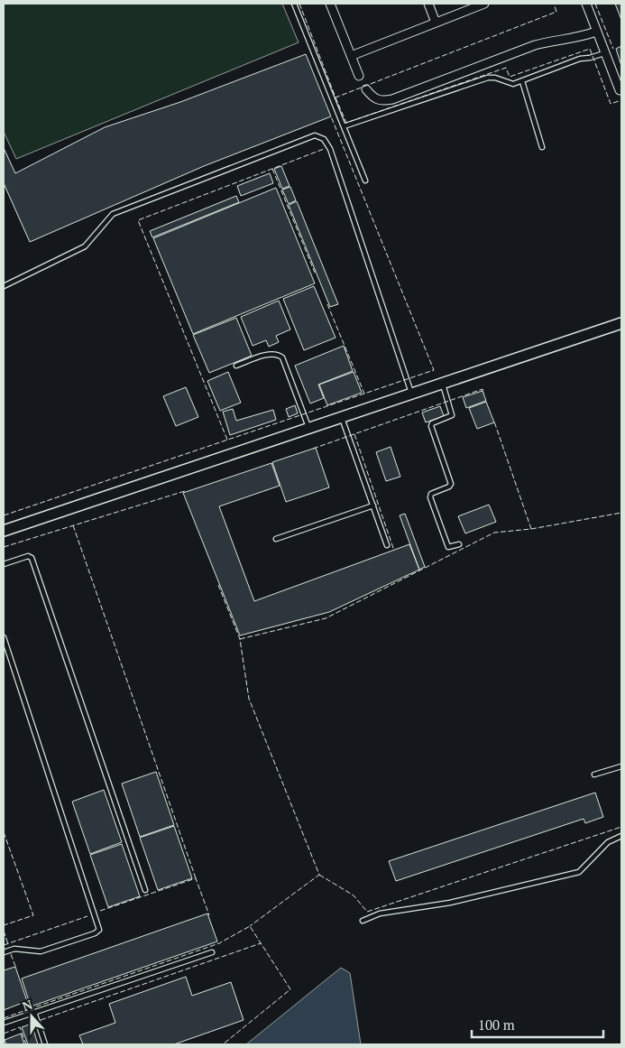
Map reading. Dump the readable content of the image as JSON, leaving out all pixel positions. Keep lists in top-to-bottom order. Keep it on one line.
{"scale_bar":"100 m","north":"top"}
